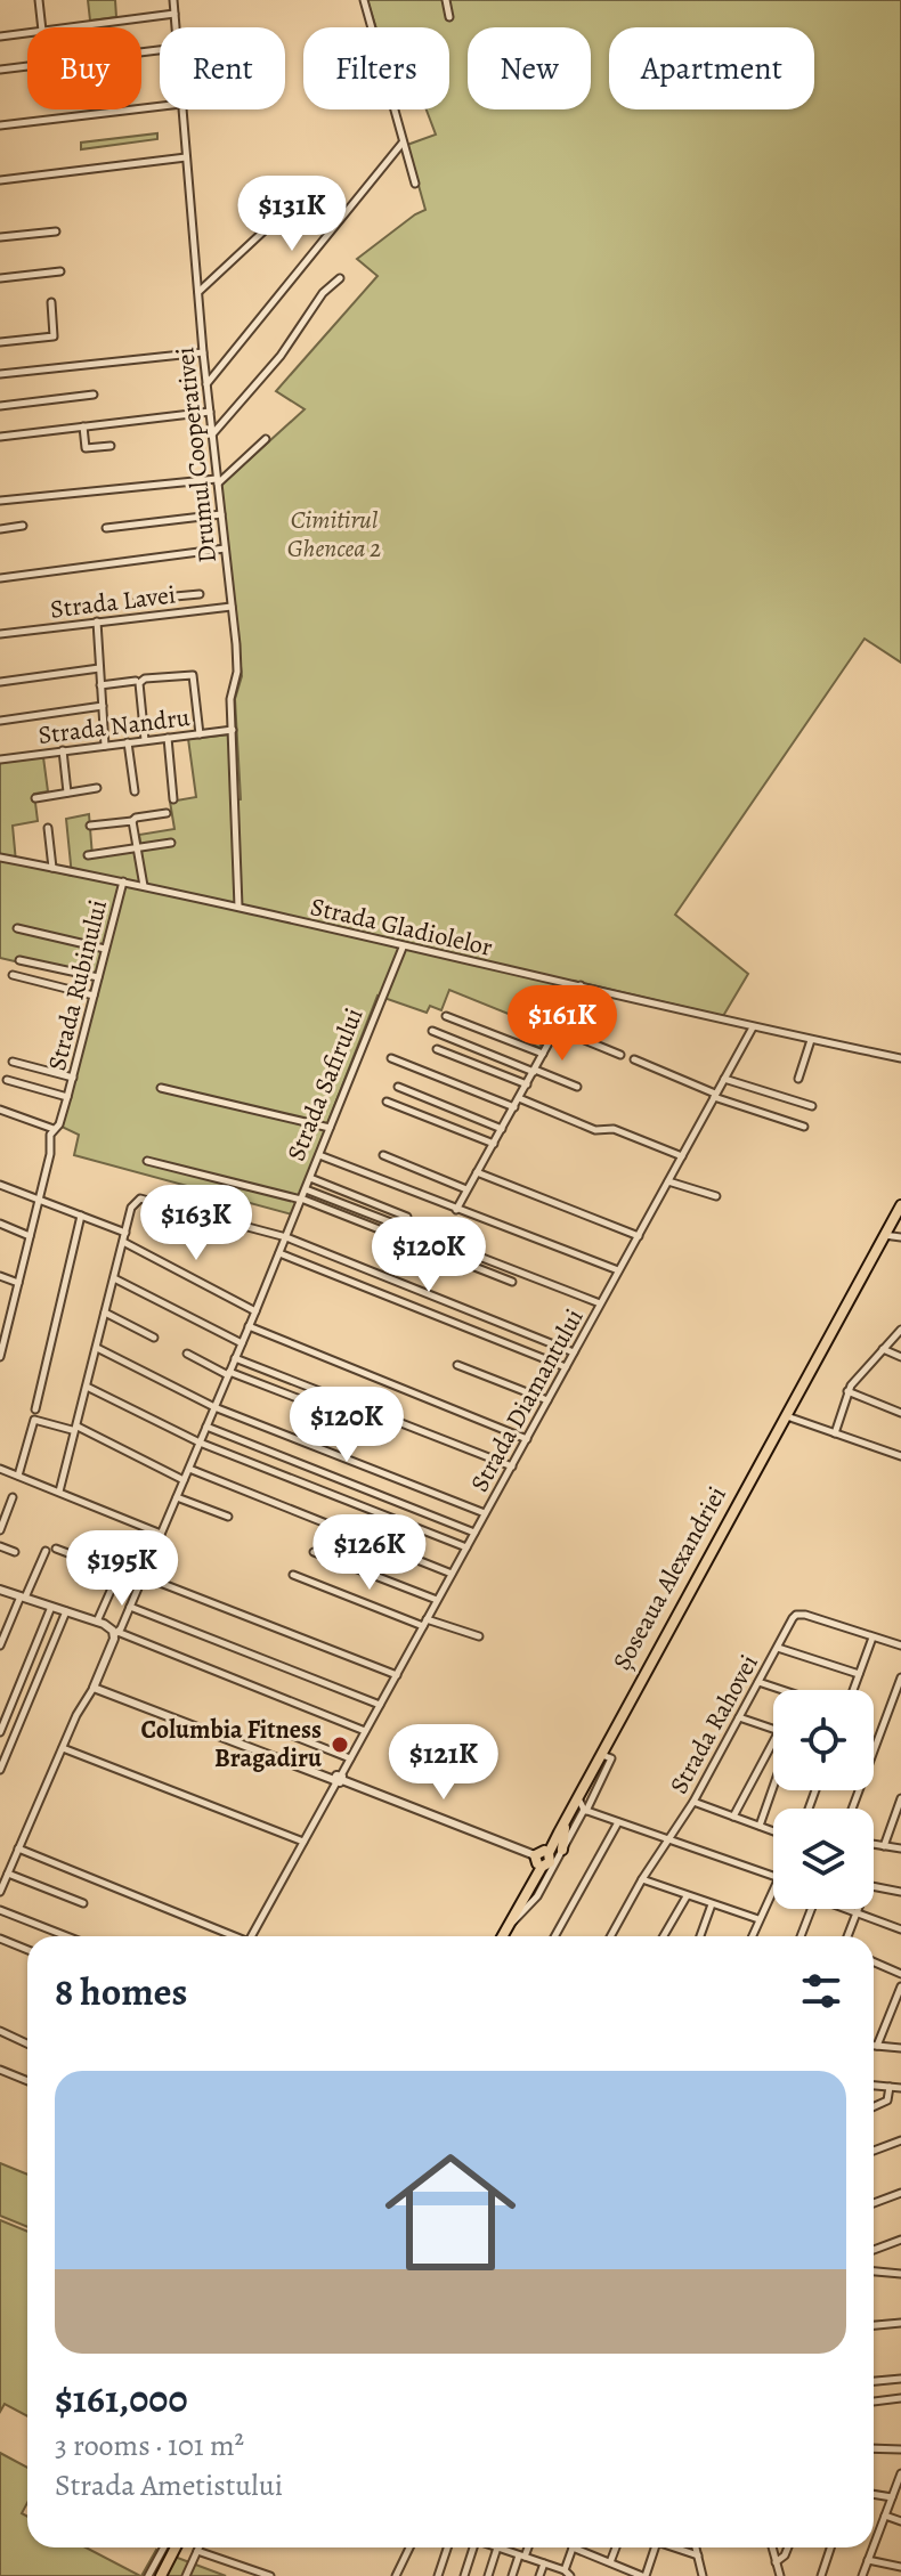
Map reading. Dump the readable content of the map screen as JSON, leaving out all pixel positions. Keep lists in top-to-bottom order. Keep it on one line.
{"streets":{"main road":["Șoseaua Alexandriei"],"street":["Drumul Cooperativei","Strada Lavei","Strada Nandru","Strada Gladiolelor","Strada Rubinului","Strada Safirului","Strada Diamantului","Strada Rahovei"]},"crossings":[["Drumul Cooperativei","Strada Lavei"],["Drumul Cooperativei","Strada Nandru"],["Drumul Cooperativei","Strada Gladiolelor"],["Strada Gladiolelor","Strada Rubinului"],["Strada Gladiolelor","Strada Safirului"],["Strada Gladiolelor","Strada Diamantului"],["Strada Safirului","Strada Diamantului"]],"parks":["Cimitirul Ghencea 2"],"places":["Columbia Fitness Bragadiru"],"page":{"chip":["Buy","Rent","Filters","New","Apartment"],"price":["$131K","$161K","$163K","$120K","$120K","$126K","$195K","$121K"],"heading":"8 homes","list":[{"name":"$161,000","note":"3 rooms · 101 m² · Strada Ametistului"}]}}
